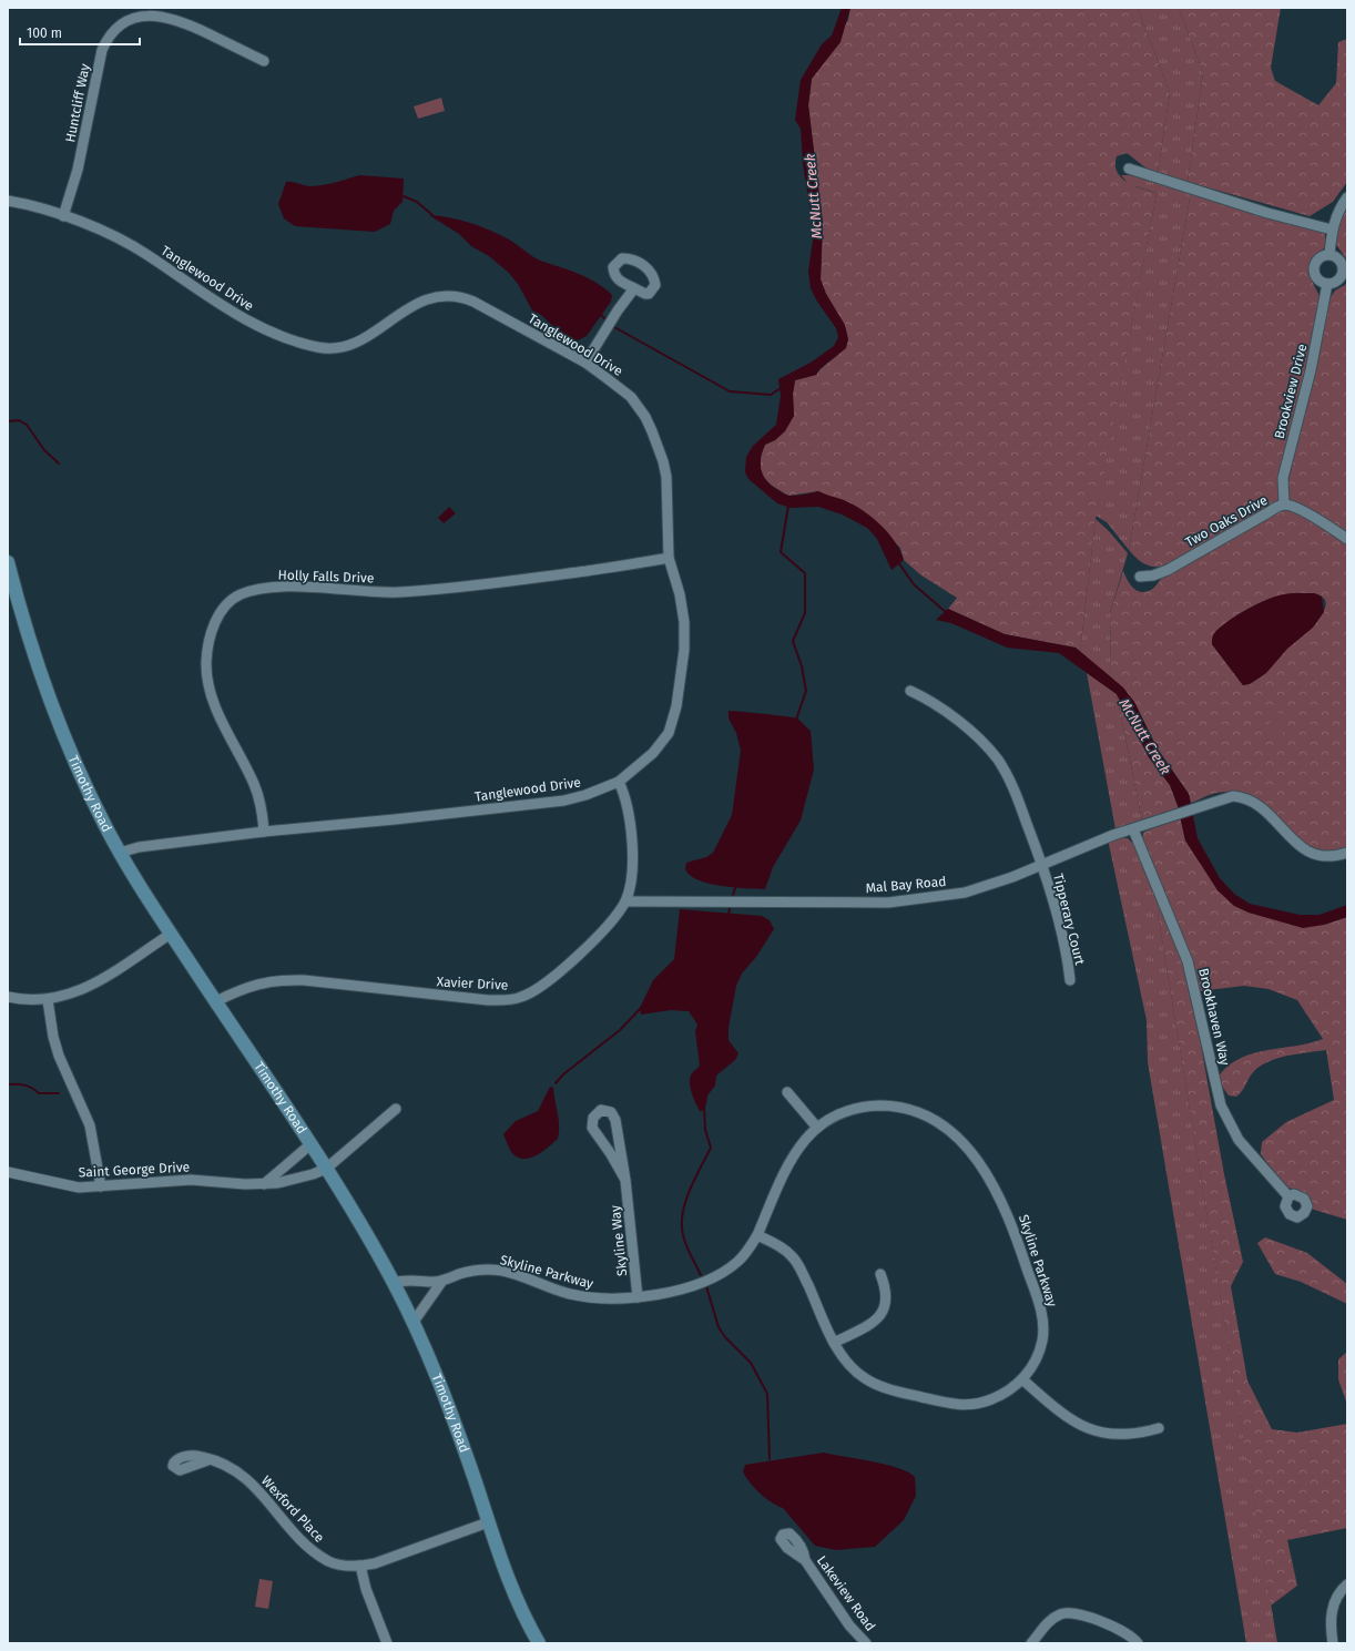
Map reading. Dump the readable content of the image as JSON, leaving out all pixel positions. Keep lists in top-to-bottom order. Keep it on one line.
{"streets":{"main road":["Timothy Road"],"street":["Huntcliff Way","Tanglewood Drive","Brookview Drive","Two Oaks Drive","Holly Falls Drive","Mal Bay Road","Tipperary Court","Xavier Drive","Brookhaven Way","Saint George Drive","Skyline Way","Skyline Parkway","Wexford Place","Lakeview Road"]},"crossings":[["Huntcliff Way","Tanglewood Drive"],["Tanglewood Drive","Holly Falls Drive"],["Tanglewood Drive","Timothy Road"],["Tanglewood Drive","Xavier Drive"],["Brookview Drive","Two Oaks Drive"],["Timothy Road","Xavier Drive"],["Timothy Road","Saint George Drive"],["Timothy Road","Skyline Parkway"],["Timothy Road","Wexford Place"],["Mal Bay Road","Tipperary Court"],["Mal Bay Road","Xavier Drive"],["Mal Bay Road","Brookhaven Way"],["Skyline Way","Skyline Parkway"]],"water":["McNutt Creek"],"scale_bar":"100 m"}
